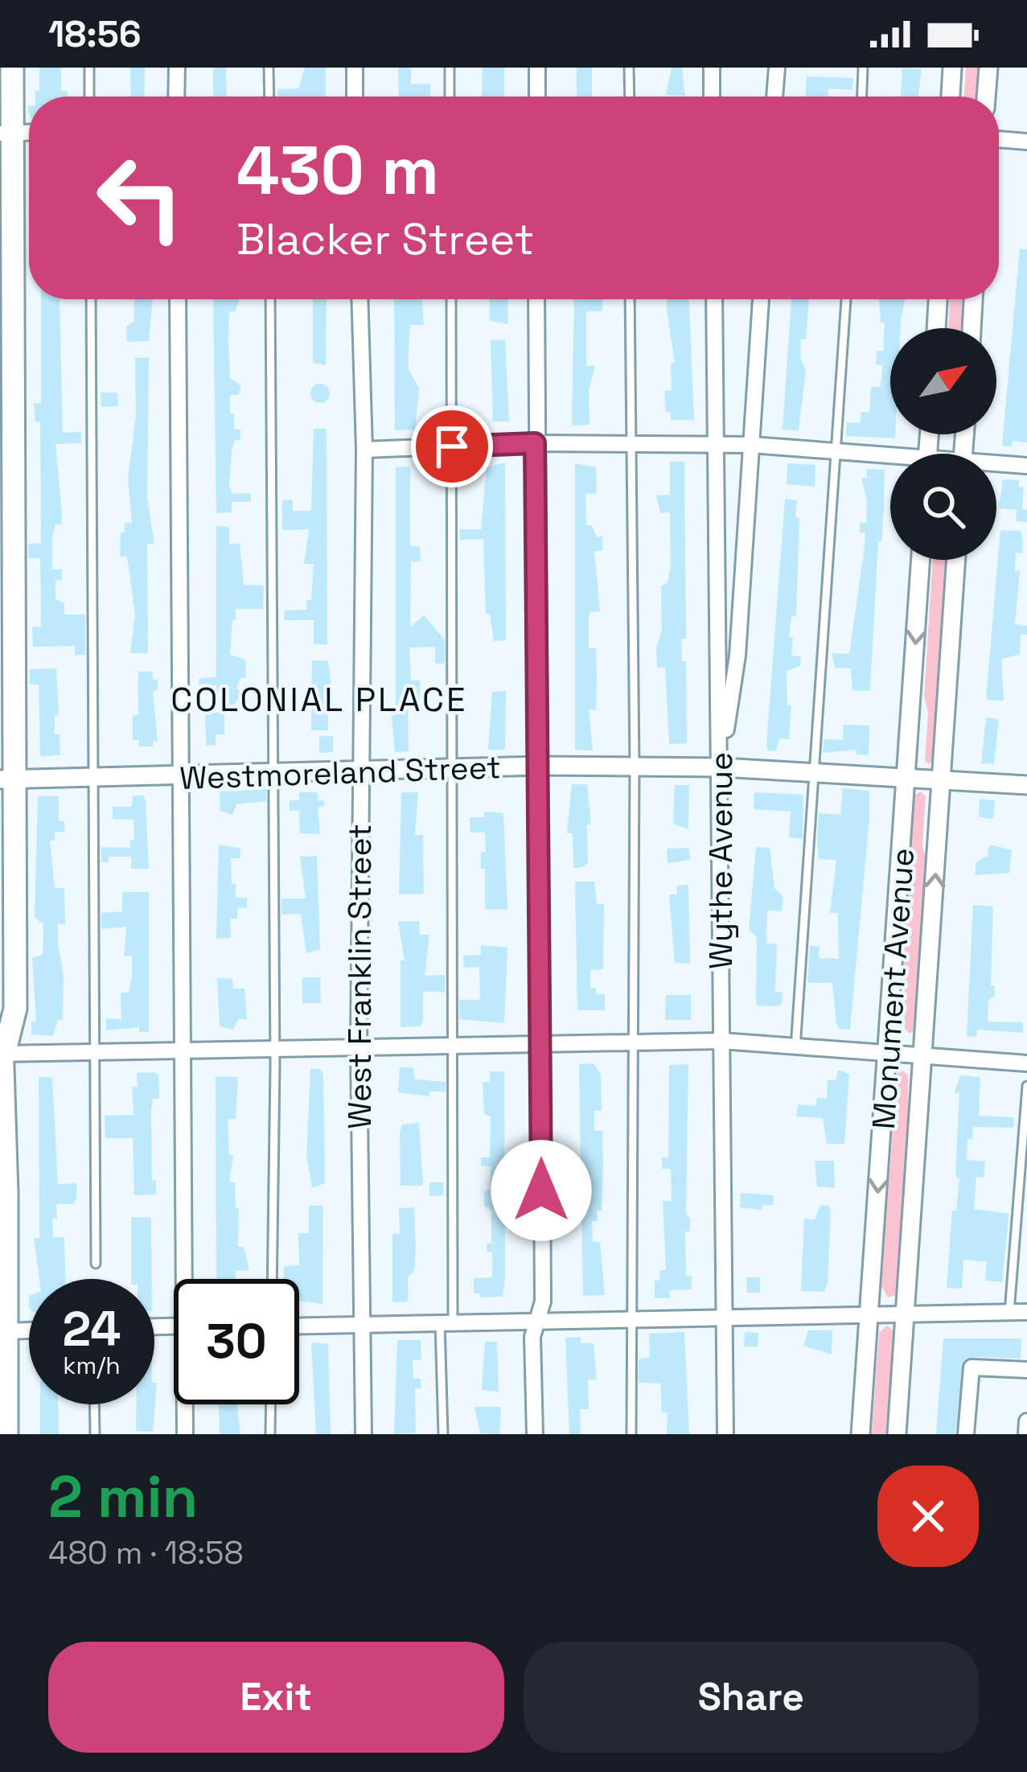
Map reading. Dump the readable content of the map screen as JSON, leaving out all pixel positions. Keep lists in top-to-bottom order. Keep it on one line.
{"streets":{"street":["Westmoreland Street","Wythe Avenue","West Franklin Street","Monument Avenue"]},"crossings":[["Westmoreland Street","Wythe Avenue"],["Westmoreland Street","West Franklin Street"],["Westmoreland Street","Monument Avenue"]],"districts":["COLONIAL PLACE"],"north":"top right","page":{"status":"18:56","turn":["430 m","Blacker Street"],"speed":"24 km/h","limit":"30","heading":["2 min","480 m · 18:58"],"buttons":["Exit","Share"]}}
